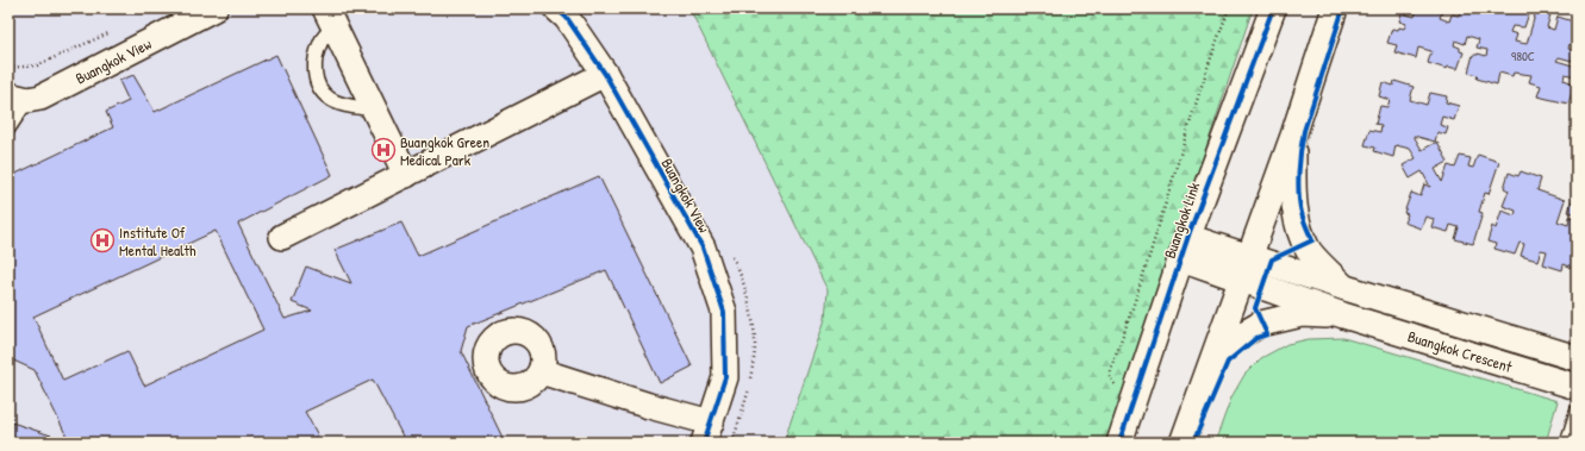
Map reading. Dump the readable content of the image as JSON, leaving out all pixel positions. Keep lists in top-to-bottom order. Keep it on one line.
{"streets":{"street":["Buangkok View","Buangkok Link","Buangkok Crescent"]},"crossings":[["Buangkok Link","Buangkok Crescent"]],"places":{"hospital":["Buangkok Green Medical Park","Institute Of Mental Health"]},"house_numbers":["980C"]}
